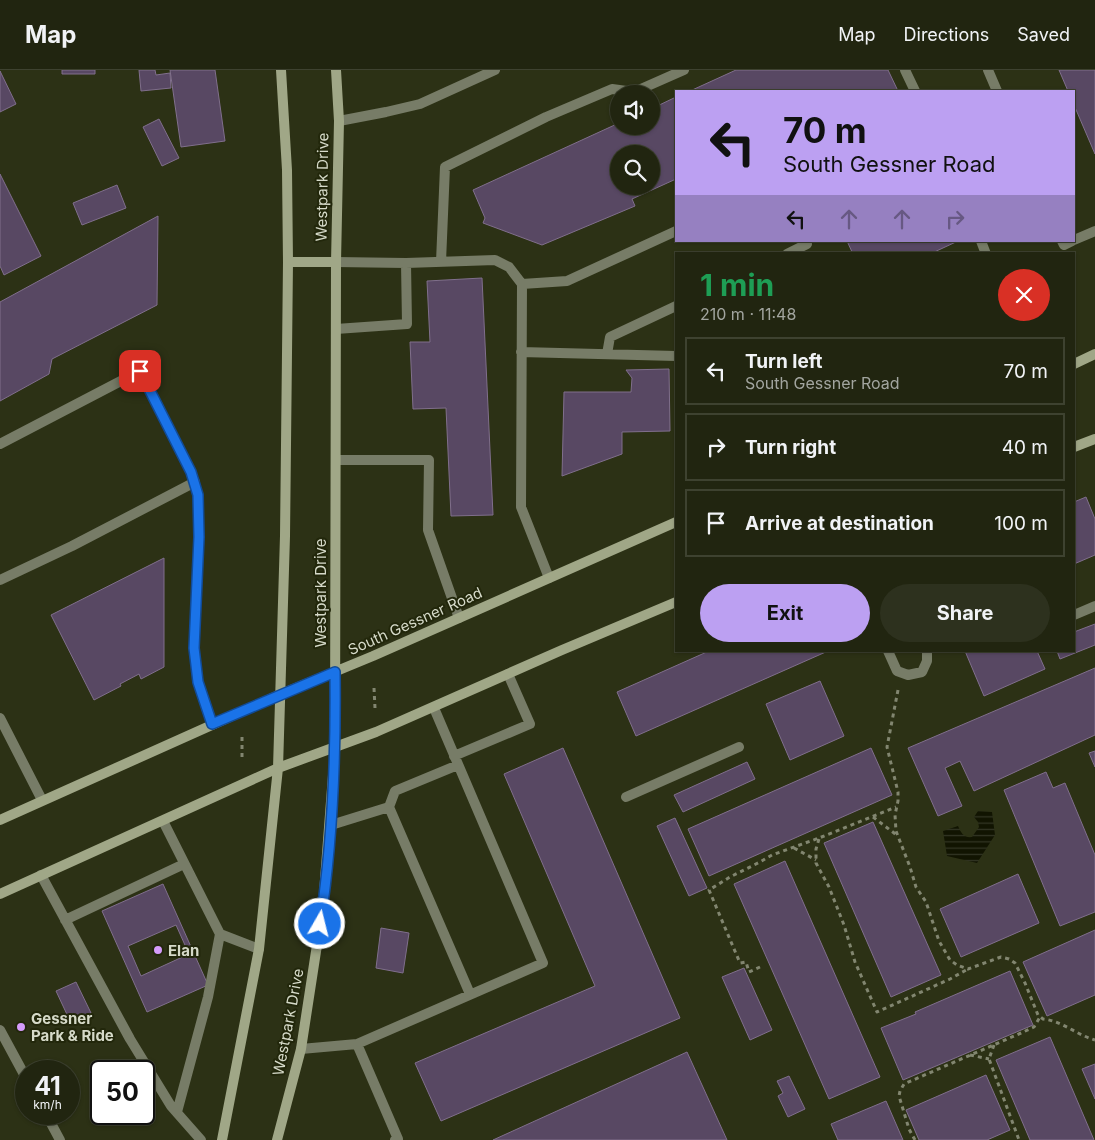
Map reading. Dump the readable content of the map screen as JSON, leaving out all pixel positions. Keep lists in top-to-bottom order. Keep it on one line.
{"streets":{"main road":["Westpark Drive","South Gessner Road"]},"crossings":[["Westpark Drive","South Gessner Road"]],"places":["Elan","Gessner Park & Ride"],"page":{"header":"Map","nav":["Map","Directions","Saved"],"turn":["70 m","South Gessner Road"],"heading":["1 min","210 m · 11:48"],"list":[{"name":"Turn left","note":"South Gessner Road","value":"70 m"},{"name":"Turn right","value":"40 m"},{"name":"Arrive at destination","value":"100 m"}],"buttons":["Exit","Share"],"speed":"41 km/h","limit":"50"}}
